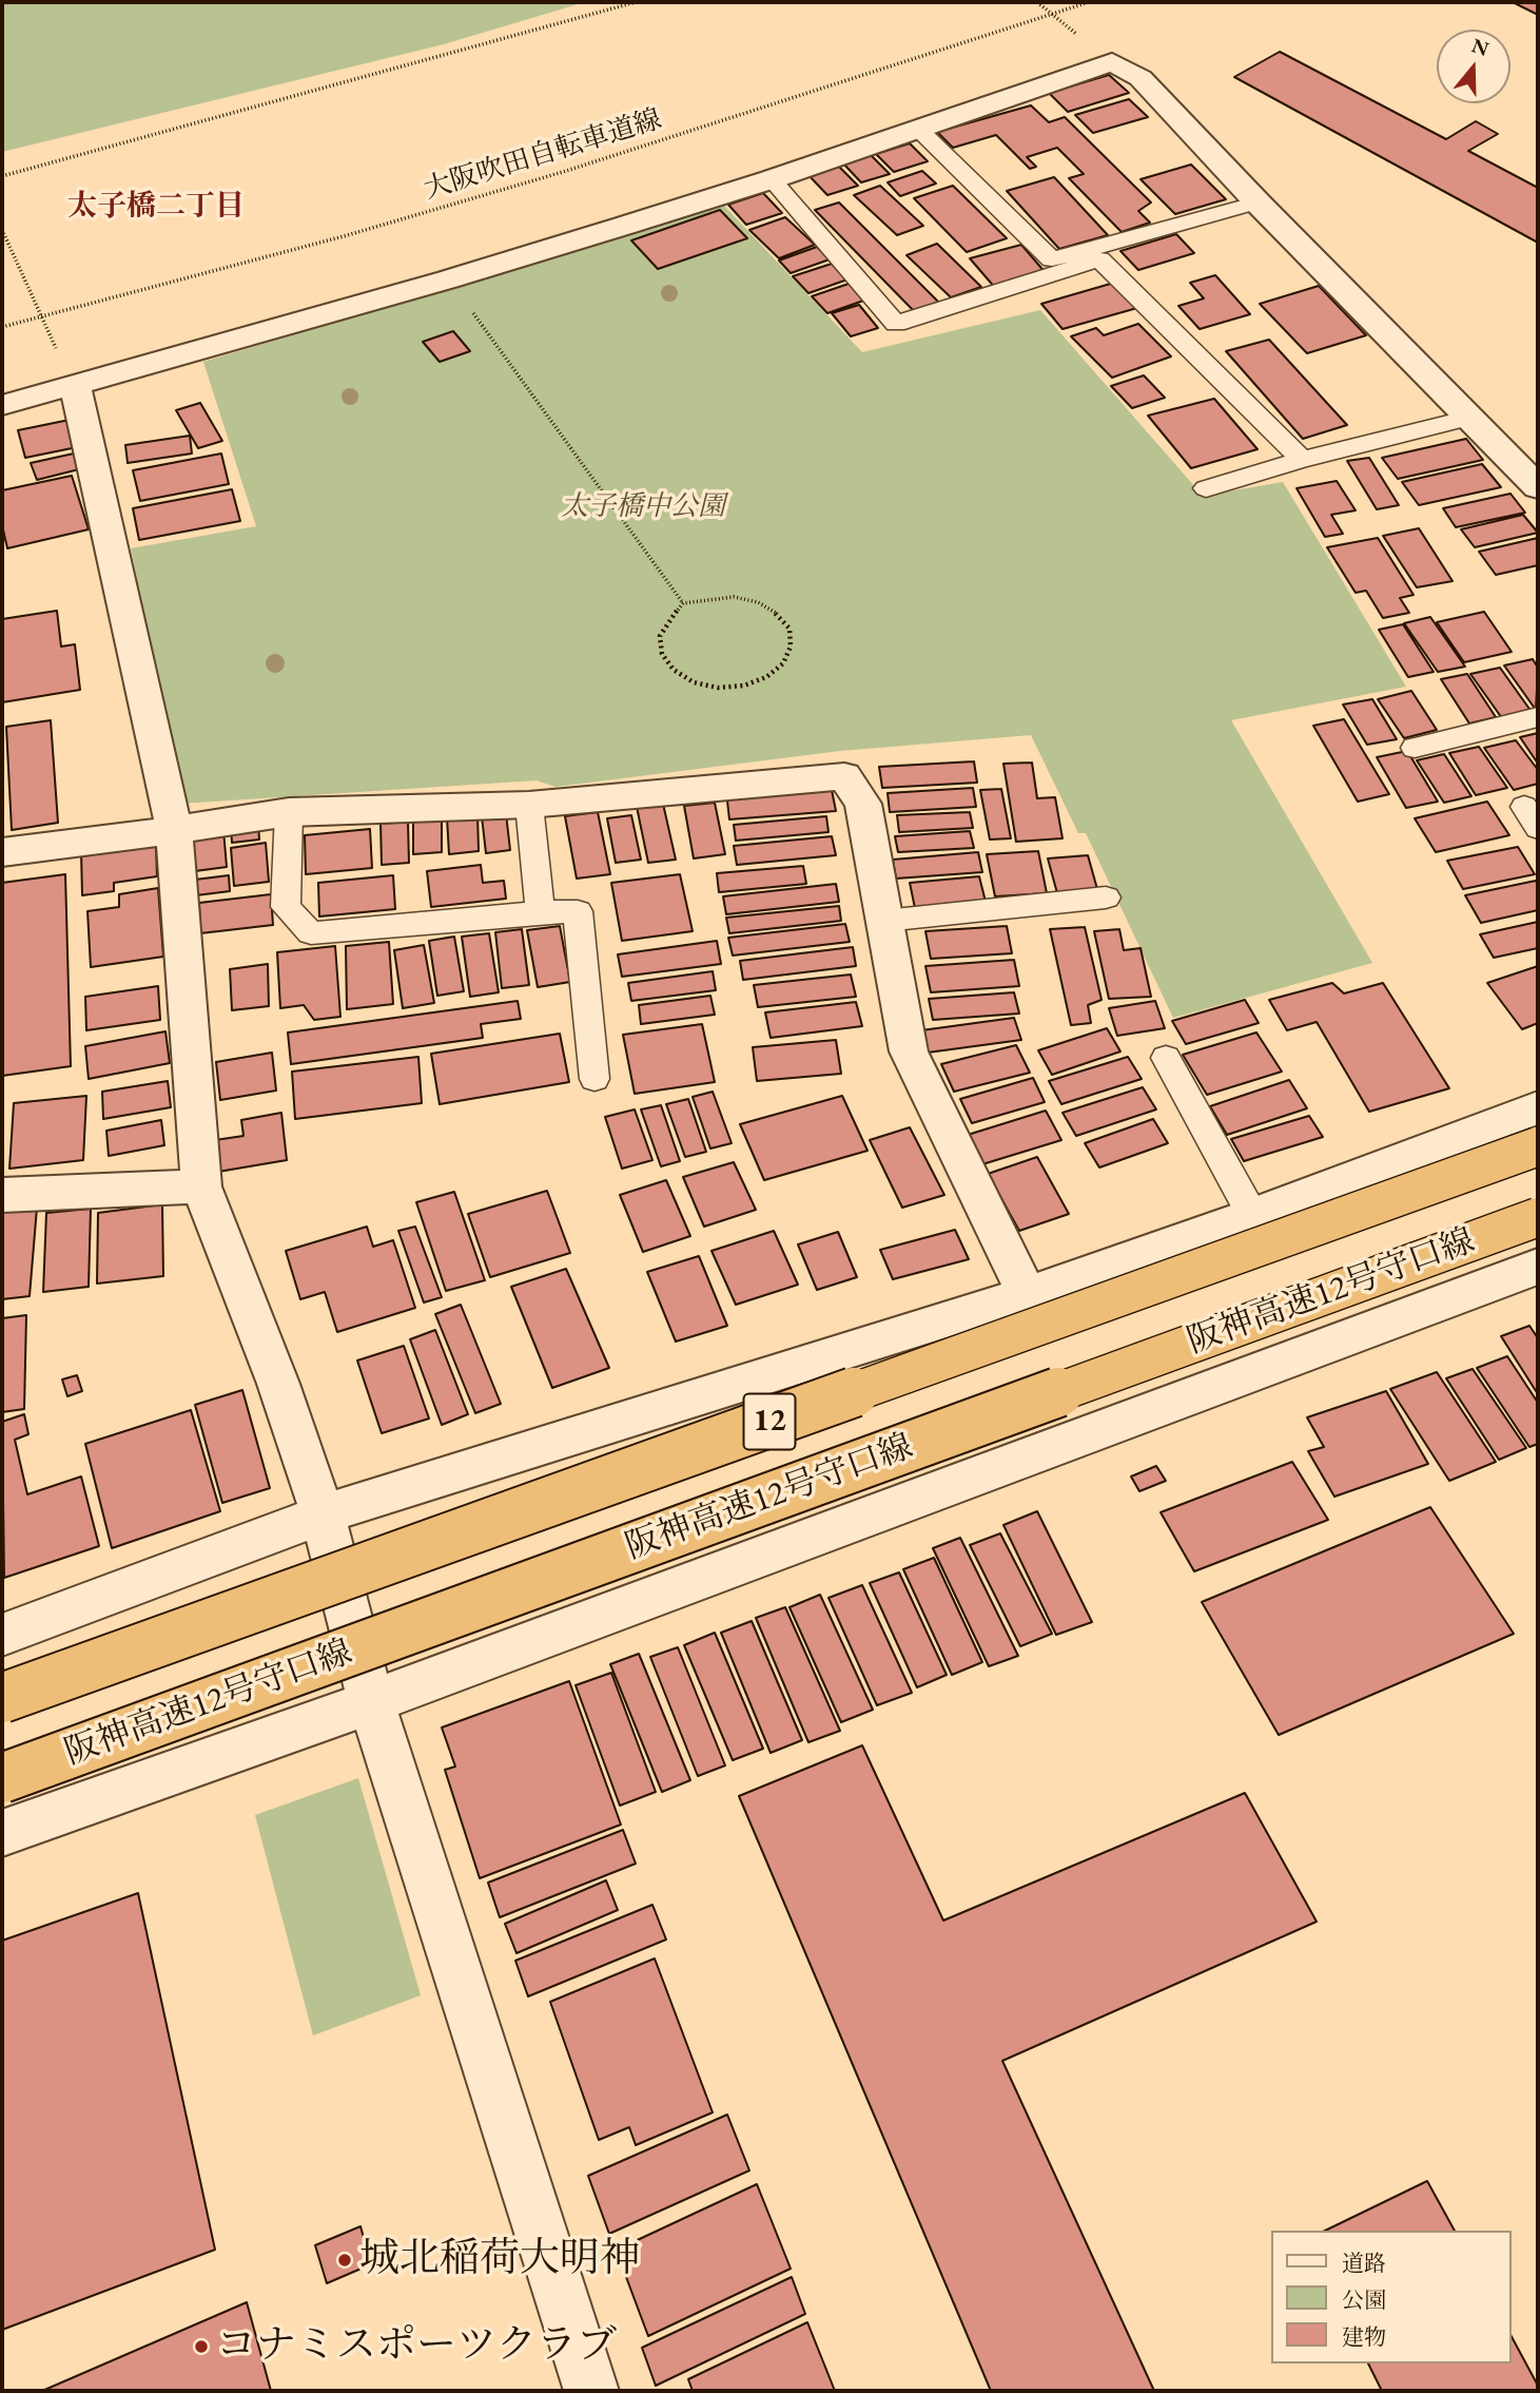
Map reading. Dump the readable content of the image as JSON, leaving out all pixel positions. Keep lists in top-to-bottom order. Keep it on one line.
{"streets":{"highway":["阪神高速12号守口線","12"],"path":["大阪吹田自転車道線"]},"districts":["太子橋二丁目"],"parks":["太子橋中公園"],"places":["城北稲荷大明神","コナミスポーツクラブ"],"legend":["道路","公園","建物"],"north":"top"}
